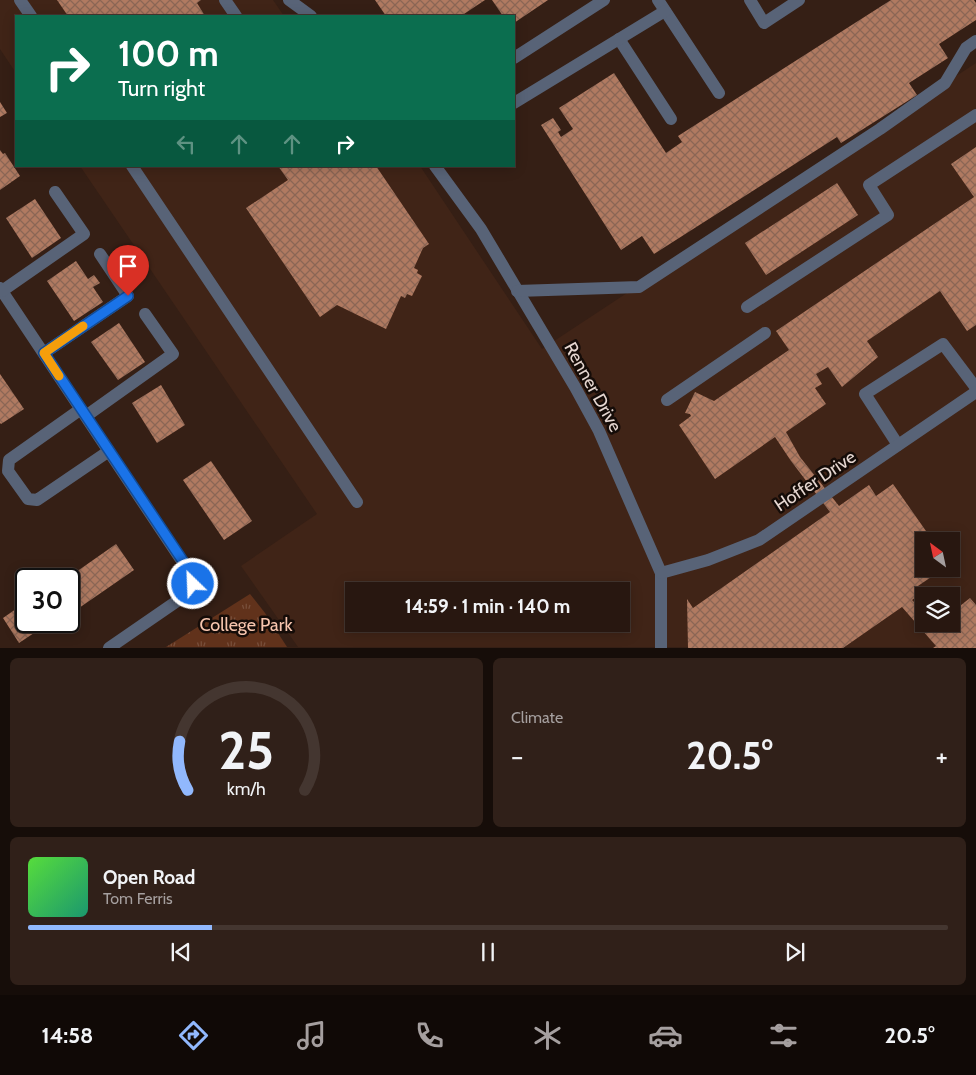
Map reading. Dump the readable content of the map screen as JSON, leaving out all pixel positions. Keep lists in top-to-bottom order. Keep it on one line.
{"streets":{"street":["Renner Drive","Hoffer Drive"]},"crossings":[["Renner Drive","Hoffer Drive"]],"parks":["College Park"],"north":"top left","page":{"turn":["100 m","Turn right"],"limit":"30","trip":"14:59 · 1 min · 140 m","tile":"Climate","heat":["−","20.5°","+"],"song":["Open Road","Tom Ferris"],"tabs":["14:58","20.5°"],"gauge":["25","km/h"]}}
